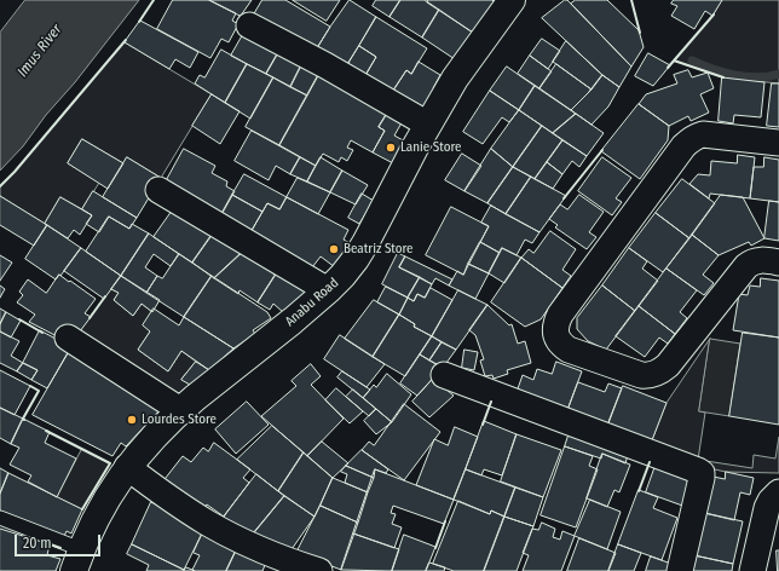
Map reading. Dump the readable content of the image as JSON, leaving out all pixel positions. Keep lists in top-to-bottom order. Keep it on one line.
{"streets":{"street":["Anabu Road"]},"water":["Imus River"],"places":["Lanie Store","Beatriz Store","Lourdes Store"],"scale_bar":"20 m"}
